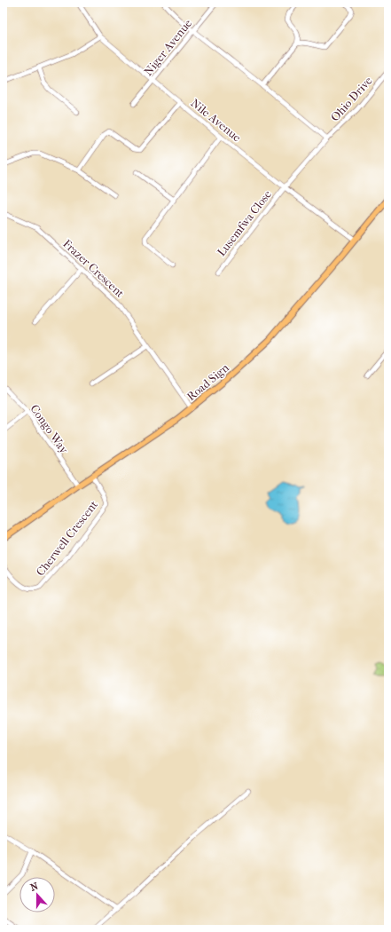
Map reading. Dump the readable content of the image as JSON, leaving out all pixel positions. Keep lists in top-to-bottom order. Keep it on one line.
{"streets":{"main road":["Road Sign"],"street":["Niger Avenue","Ohio Drive","Nile Avenue","Lusemfwa Close","Frazer Crescent","Congo Way","Cherwell Crescent"]},"crossings":[["Niger Avenue","Nile Avenue"],["Ohio Drive","Nile Avenue"],["Ohio Drive","Lusemfwa Close"],["Nile Avenue","Lusemfwa Close"],["Nile Avenue","Road Sign"],["Frazer Crescent","Road Sign"],["Road Sign","Congo Way"],["Road Sign","Cherwell Crescent"]],"north":"top"}
